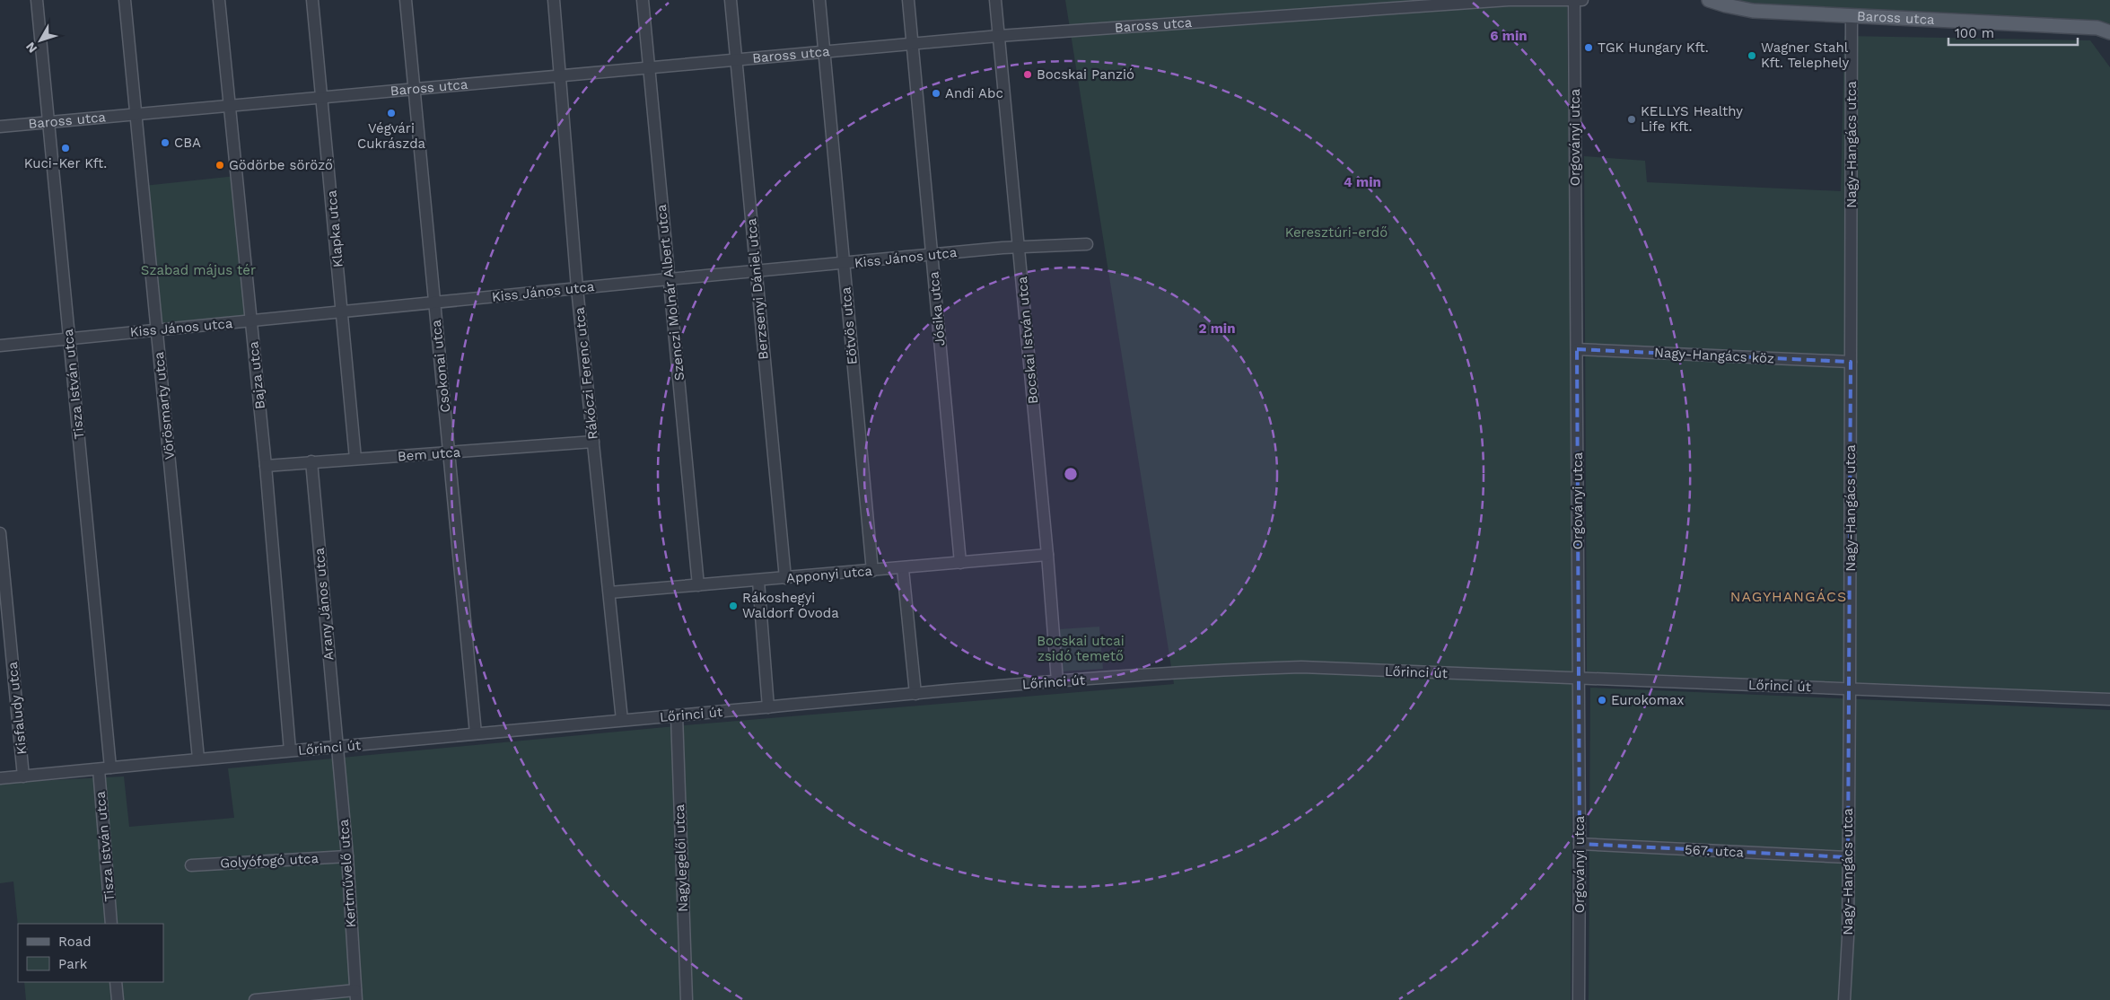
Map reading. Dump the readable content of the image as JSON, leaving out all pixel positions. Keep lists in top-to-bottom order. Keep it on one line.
{"streets":{"main road":["Baross utca"],"street":["Orgoványi utca","Nagy-Hangács utca","Klapka utca","Kiss János utca","Berzsenyi Dániel utca","Szenczi Molnár Albert utca","Jósika utca","Eötvös utca","Bocskai István utca","Nagy-Hangács köz","Csokonai utca","Rákóczi Ferenc utca","Bajza utca","Tisza István utca","Vörösmarty utca","Bem utca","Apponyi utca","Arany János utca","Lőrinci út","Kisfaludy utca","567. utca","Nagylegelői utca","Golyófogó utca","Kertművelő utca"]},"crossings":[["Baross utca","Orgoványi utca"],["Baross utca","Nagy-Hangács utca"],["Baross utca","Klapka utca"],["Baross utca","Berzsenyi Dániel utca"],["Baross utca","Szenczi Molnár Albert utca"],["Baross utca","Jósika utca"],["Baross utca","Eötvös utca"],["Baross utca","Bocskai István utca"],["Baross utca","Csokonai utca"],["Baross utca","Rákóczi Ferenc utca"],["Baross utca","Bajza utca"],["Baross utca","Tisza István utca"],["Baross utca","Vörösmarty utca"],["Orgoványi utca","Nagy-Hangács köz"],["Orgoványi utca","Lőrinci út"],["Orgoványi utca","567. utca"],["Nagy-Hangács utca","Nagy-Hangács köz"],["Nagy-Hangács utca","Lőrinci út"],["Nagy-Hangács utca","567. utca"],["Klapka utca","Kiss János utca"],["Klapka utca","Bem utca"],["Kiss János utca","Berzsenyi Dániel utca"],["Kiss János utca","Szenczi Molnár Albert utca"],["Kiss János utca","Jósika utca"],["Kiss János utca","Eötvös utca"],["Kiss János utca","Bocskai István utca"],["Kiss János utca","Csokonai utca"],["Kiss János utca","Rákóczi Ferenc utca"],["Kiss János utca","Bajza utca"],["Kiss János utca","Tisza István utca"],["Kiss János utca","Vörösmarty utca"],["Berzsenyi Dániel utca","Apponyi utca"],["Szenczi Molnár Albert utca","Apponyi utca"],["Jósika utca","Apponyi utca"],["Eötvös utca","Apponyi utca"],["Bocskai István utca","Apponyi utca"],["Bocskai István utca","Lőrinci út"],["Csokonai utca","Bem utca"],["Csokonai utca","Lőrinci út"],["Rákóczi Ferenc utca","Bem utca"],["Rákóczi Ferenc utca","Apponyi utca"],["Rákóczi Ferenc utca","Lőrinci út"],["Bajza utca","Bem utca"],["Bajza utca","Lőrinci út"],["Tisza István utca","Lőrinci út"],["Vörösmarty utca","Lőrinci út"],["Bem utca","Arany János utca"],["Arany János utca","Lőrinci út"],["Arany János utca","Kertművelő utca"],["Lőrinci út","Kisfaludy utca"],["Lőrinci út","Nagylegelői utca"],["Lőrinci út","Kertművelő utca"],["Golyófogó utca","Kertművelő utca"]],"districts":["NAGYHANGÁCS"],"parks":["Keresztúri-erdő","Szabad május tér","Bocskai utcai zsidó temető"],"places":["TGK Hungary Kft.","Wagner Stahl Kft. Telephely","Bocskai Panzió","Andi Abc","Végvári Cukrászda","KELLYS Healthy Life Kft.","CBA","Kuci-Ker Kft.","Gödörbe söröző","Rákoshegyi Waldorf Óvoda","Eurokomax"],"legend":["Road","Park"],"scale_bar":"100 m","north":"bottom left","rings":["6 min","4 min","2 min"]}
